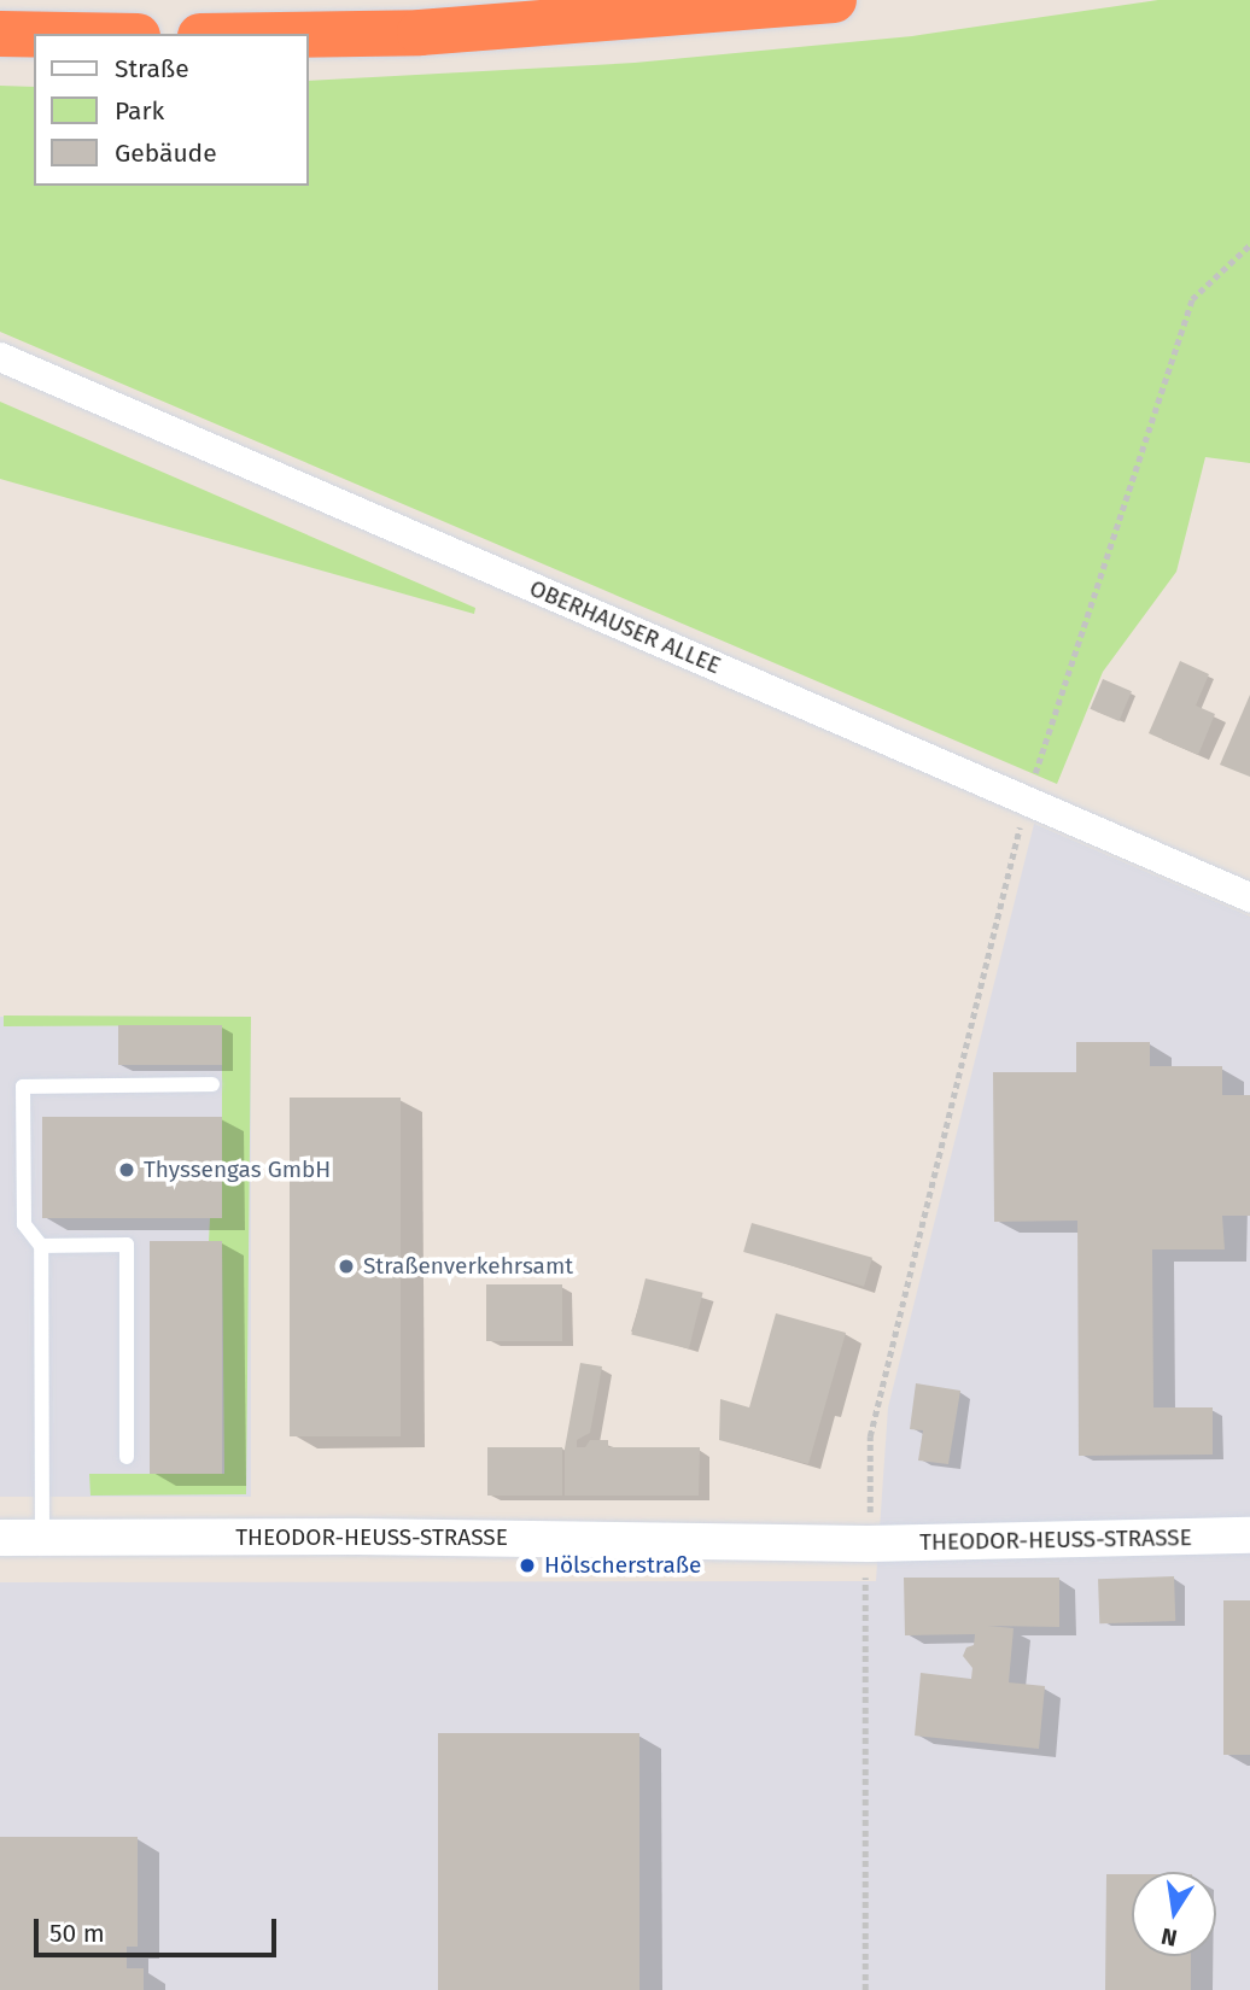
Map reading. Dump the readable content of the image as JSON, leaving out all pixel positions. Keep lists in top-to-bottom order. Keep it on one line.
{"streets":{"street":["OBERHAUSER ALLEE","THEODOR-HEUSS-STRASSE"]},"places":["Thyssengas GmbH","Straßenverkehrsamt","Hölscherstraße"],"legend":["Straße","Park","Gebäude"],"scale_bar":"50 m","north":"bottom"}
